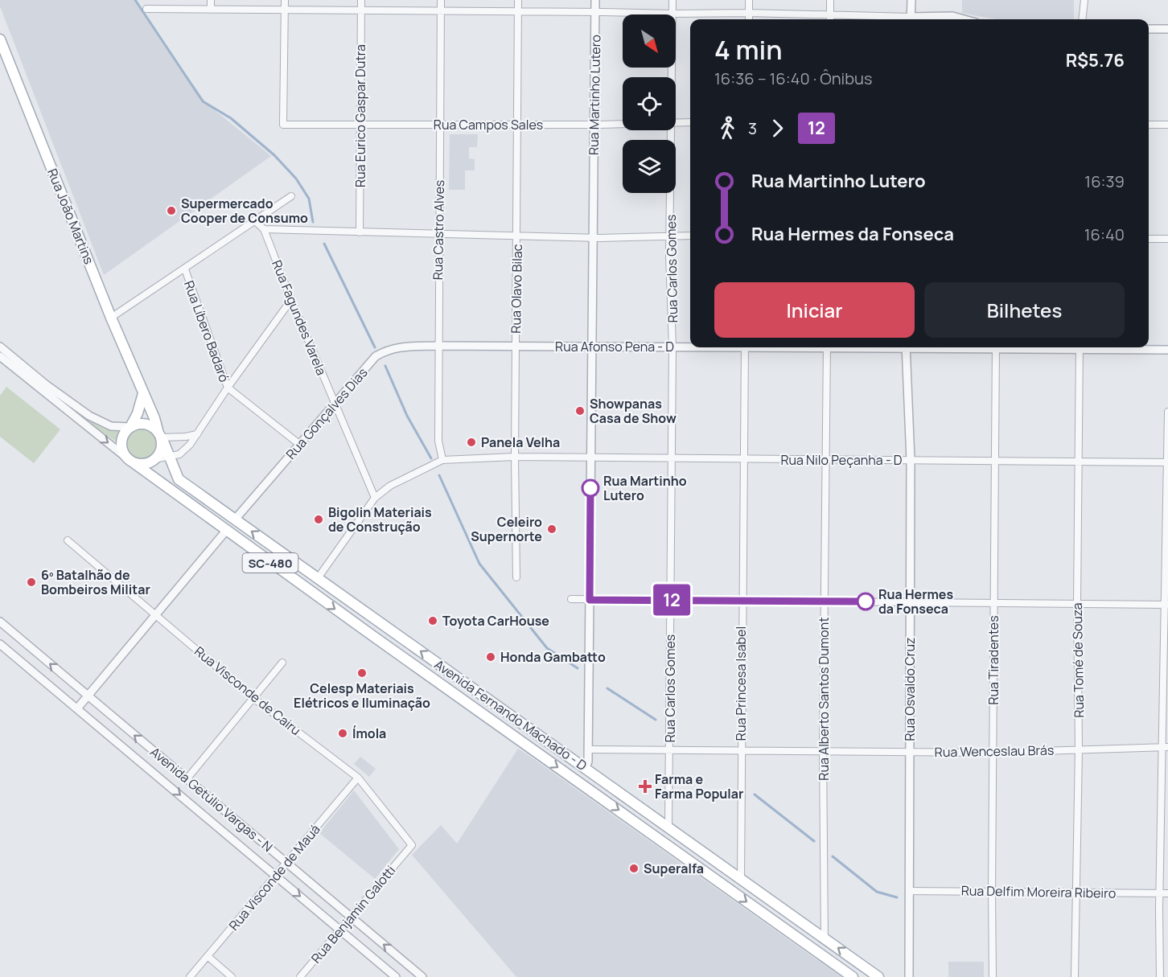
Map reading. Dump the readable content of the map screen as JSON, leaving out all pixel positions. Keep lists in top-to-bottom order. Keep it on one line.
{"streets":{"main road":["Rua João Martins","SC-480","Avenida Fernando Machado - D"],"street":["Rua Martinho Lutero","Rua Eurico Gaspar Dutra","Rua Campos Sales","Rua Castro Alves","Rua Carlos Gomes","Rua Olavo Bilac","Rua Fagundes Varela","Rua Líbero Badaró","Rua Afonso Pena - D","Rua Gonçalves Dias","Rua Nilo Peçanha - D","Rua Tiradentes","Rua Tomé de Souza","Rua Princesa Isabel","Rua Osvaldo Cruz","Rua Visconde de Cairu","Rua Alberto Santos Dumont","Rua Wenceslau Brás","Avenida Getúlio Vargas - N","Rua Visconde de Mauá","Rua Delfim Moreira Ribeiro","Rua Benjamin Galotti"]},"crossings":[["Rua Martinho Lutero","Rua Campos Sales"],["Rua Martinho Lutero","Rua Afonso Pena - D"],["Rua Martinho Lutero","Rua Nilo Peçanha - D"],["Rua Martinho Lutero","Avenida Fernando Machado - D"],["Rua Martinho Lutero","Rua Wenceslau Brás"],["Rua Eurico Gaspar Dutra","Rua Campos Sales"],["Rua Campos Sales","Rua Castro Alves"],["Rua Campos Sales","Rua Olavo Bilac"],["Rua João Martins","Avenida Fernando Machado - D"],["Rua Castro Alves","Rua Afonso Pena - D"],["Rua Castro Alves","Rua Gonçalves Dias"],["Rua Castro Alves","Rua Nilo Peçanha - D"],["Rua Carlos Gomes","Rua Afonso Pena - D"],["Rua Carlos Gomes","Rua Nilo Peçanha - D"],["Rua Carlos Gomes","Avenida Fernando Machado - D"],["Rua Carlos Gomes","Rua Wenceslau Brás"],["Rua Olavo Bilac","Rua Afonso Pena - D"],["Rua Olavo Bilac","Rua Nilo Peçanha - D"],["Rua Fagundes Varela","Rua Gonçalves Dias"],["Rua Líbero Badaró","Rua Gonçalves Dias"],["Rua Afonso Pena - D","Rua Gonçalves Dias"],["Rua Gonçalves Dias","Avenida Fernando Machado - D"],["Rua Nilo Peçanha - D","Rua Tiradentes"],["Rua Nilo Peçanha - D","Rua Tomé de Souza"],["Rua Nilo Peçanha - D","Rua Princesa Isabel"],["Rua Nilo Peçanha - D","Rua Osvaldo Cruz"],["Rua Nilo Peçanha - D","Rua Alberto Santos Dumont"],["Rua Tiradentes","Rua Wenceslau Brás"],["Rua Tiradentes","Rua Delfim Moreira Ribeiro"],["Rua Tomé de Souza","Rua Wenceslau Brás"],["Rua Tomé de Souza","Rua Delfim Moreira Ribeiro"],["Rua Princesa Isabel","Avenida Fernando Machado - D"],["Rua Princesa Isabel","Rua Wenceslau Brás"],["Rua Osvaldo Cruz","Rua Wenceslau Brás"],["Rua Osvaldo Cruz","Rua Delfim Moreira Ribeiro"],["Rua Visconde de Cairu","Rua Visconde de Mauá"],["Rua Visconde de Cairu","Rua Benjamin Galotti"],["Rua Alberto Santos Dumont","Avenida Fernando Machado - D"],["Rua Alberto Santos Dumont","Rua Wenceslau Brás"],["Avenida Getúlio Vargas - N","Rua Visconde de Mauá"],["Avenida Getúlio Vargas - N","Rua Benjamin Galotti"]],"places":{"other":["Supermercado Cooper de Consumo","Showpanas Casa de Show","Panela Velha","Rua Martinho Lutero","Bigolin Materiais de Construção","Celeiro Supernorte","6º Batalhão de Bombeiros Militar","Rua Hermes da Fonseca","Toyota CarHouse","Honda Gambatto","Celesp Materiais Elétricos e Iluminação","Ímola","Superalfa"],"health":["Farma e Farma Popular"]},"lines":["bus line 12"],"north":"bottom right","page":{"on_map":"12","heading":["4 min","16:36 – 16:40 · Ônibus","R$5.76"],"legs":["3","12"],"list":[{"name":"Rua Martinho Lutero","value":"16:39"},{"name":"Rua Hermes da Fonseca","value":"16:40"}],"buttons":["Iniciar","Bilhetes"]}}
